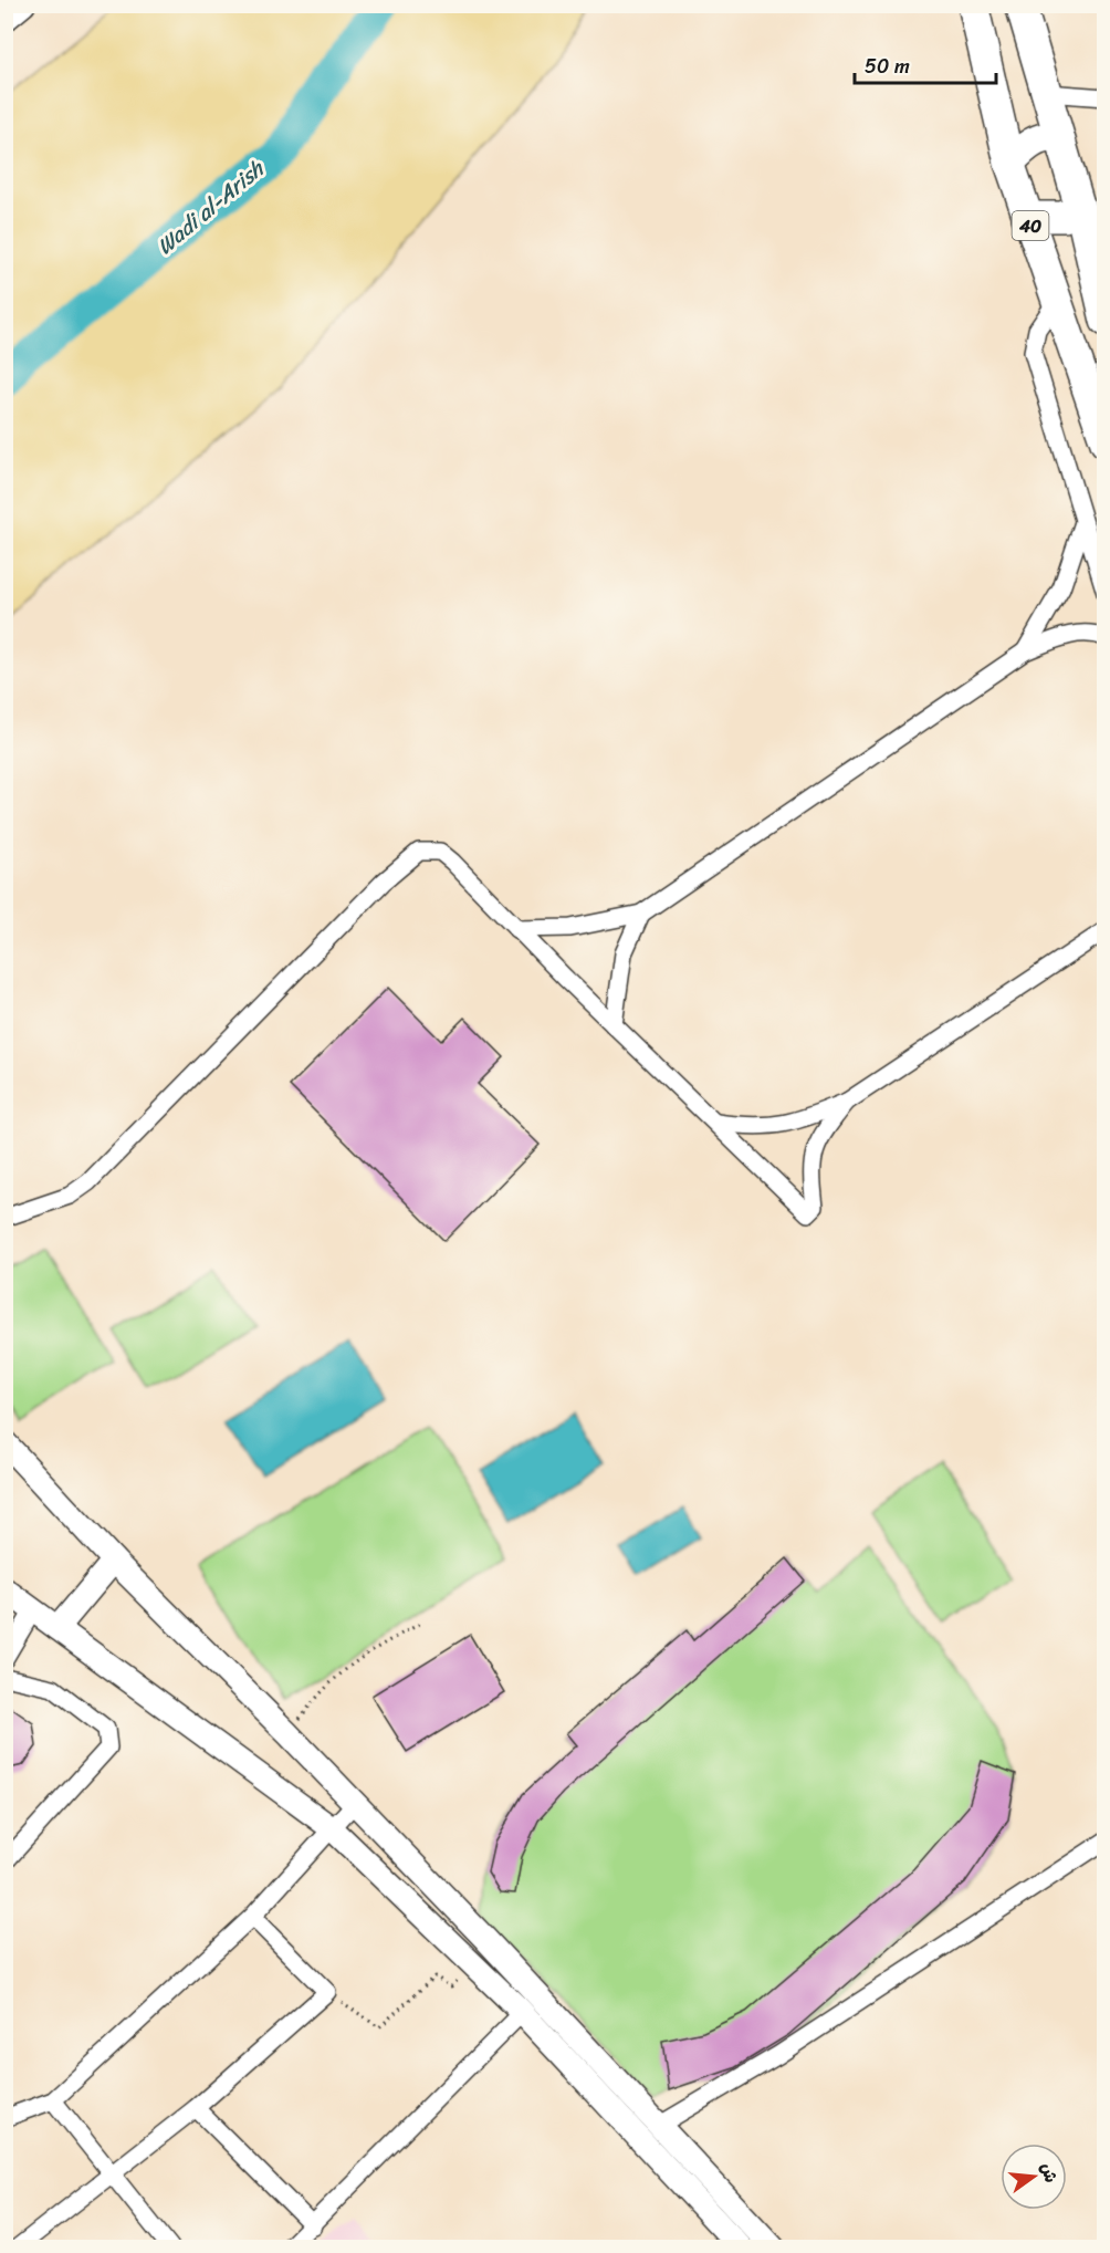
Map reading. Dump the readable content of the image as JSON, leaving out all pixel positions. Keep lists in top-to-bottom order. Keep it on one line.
{"streets":{"highway":["40"]},"water":["Wadi al-Arish"],"scale_bar":"50 m","north":"right"}
